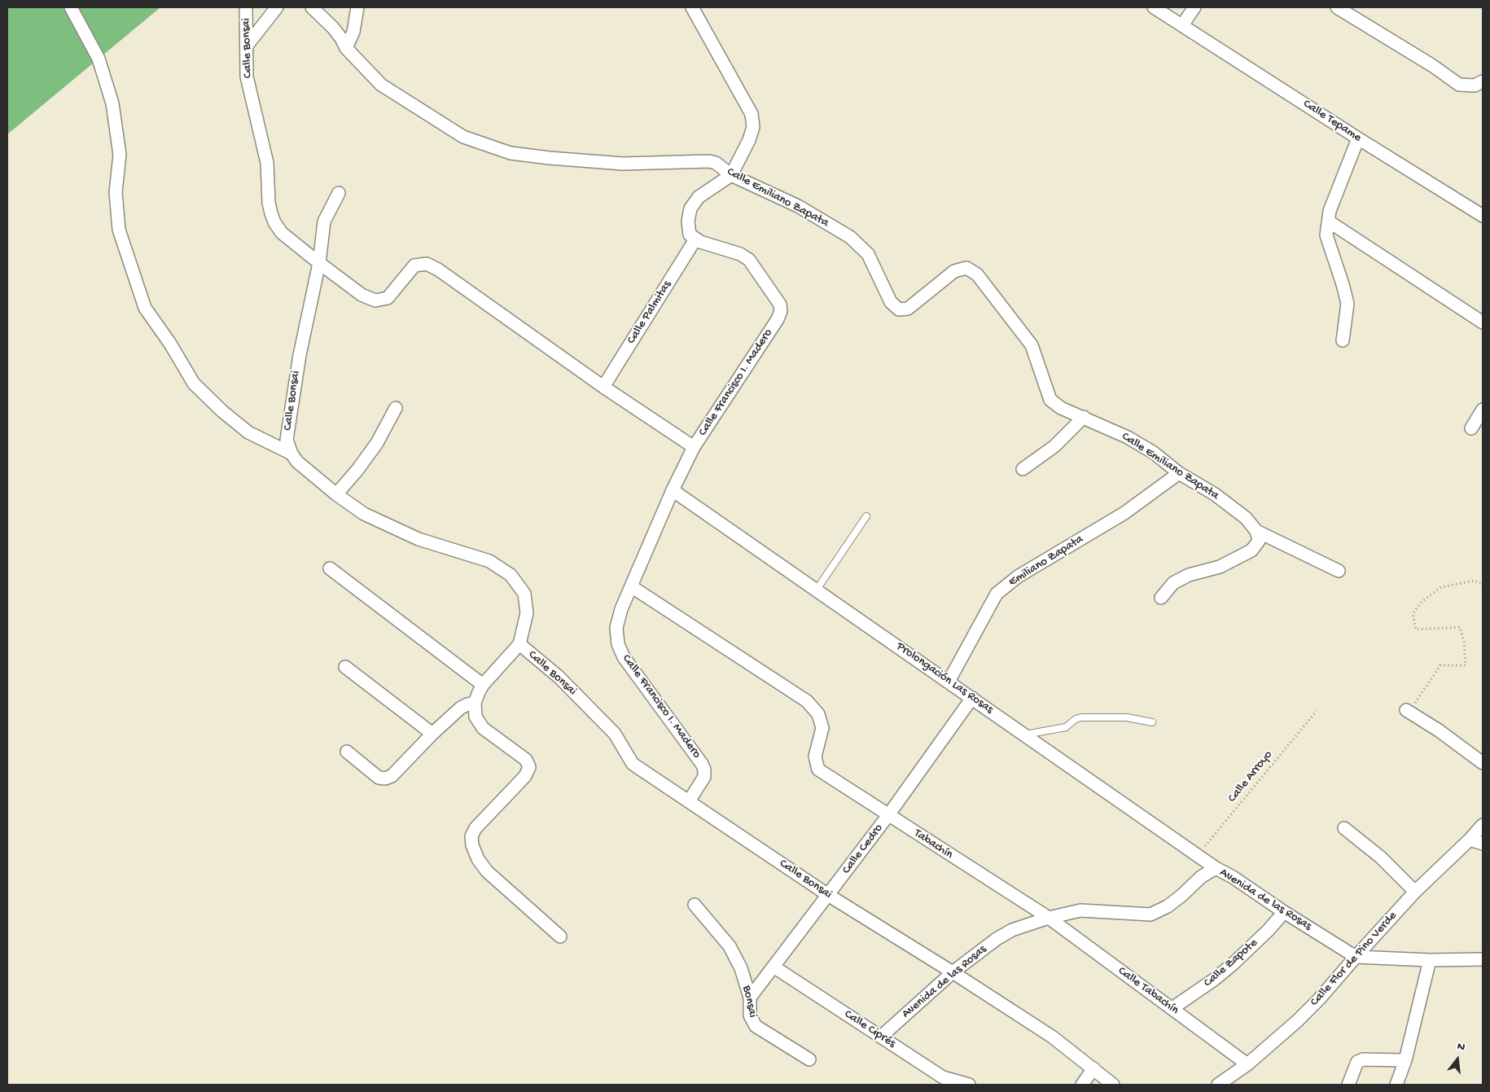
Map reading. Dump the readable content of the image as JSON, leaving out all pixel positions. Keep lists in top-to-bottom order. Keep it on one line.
{"streets":{"street":["Calle Bonsai","Calle Tepame","Calle Emiliano Zapata","Calle Palmitas","Calle Francisco I. Madero","Emiliano Zapata","Prolongación Las Rosas","Tabachín","Calle Cedro","Avenida de las Rosas","Calle Flor de Pino Verde","Calle Zapote","Calle Tabachín","Bonsai","Calle Ciprés"],"path":["Calle Arroyo"]},"crossings":[["Calle Bonsai","Calle Francisco I. Madero"],["Calle Bonsai","Calle Cedro"],["Calle Bonsai","Avenida de las Rosas"],["Calle Emiliano Zapata","Emiliano Zapata"],["Calle Palmitas","Calle Francisco I. Madero"],["Calle Francisco I. Madero","Prolongación Las Rosas"],["Calle Francisco I. Madero","Tabachín"],["Emiliano Zapata","Prolongación Las Rosas"],["Prolongación Las Rosas","Calle Arroyo"],["Prolongación Las Rosas","Calle Cedro"],["Prolongación Las Rosas","Avenida de las Rosas"],["Tabachín","Calle Cedro"],["Tabachín","Avenida de las Rosas"],["Tabachín","Calle Tabachín"],["Calle Cedro","Bonsai"],["Calle Cedro","Calle Ciprés"],["Avenida de las Rosas","Calle Flor de Pino Verde"],["Avenida de las Rosas","Calle Zapote"],["Avenida de las Rosas","Calle Tabachín"],["Avenida de las Rosas","Calle Ciprés"],["Calle Flor de Pino Verde","Calle Tabachín"],["Calle Zapote","Calle Tabachín"]],"north":"top"}
